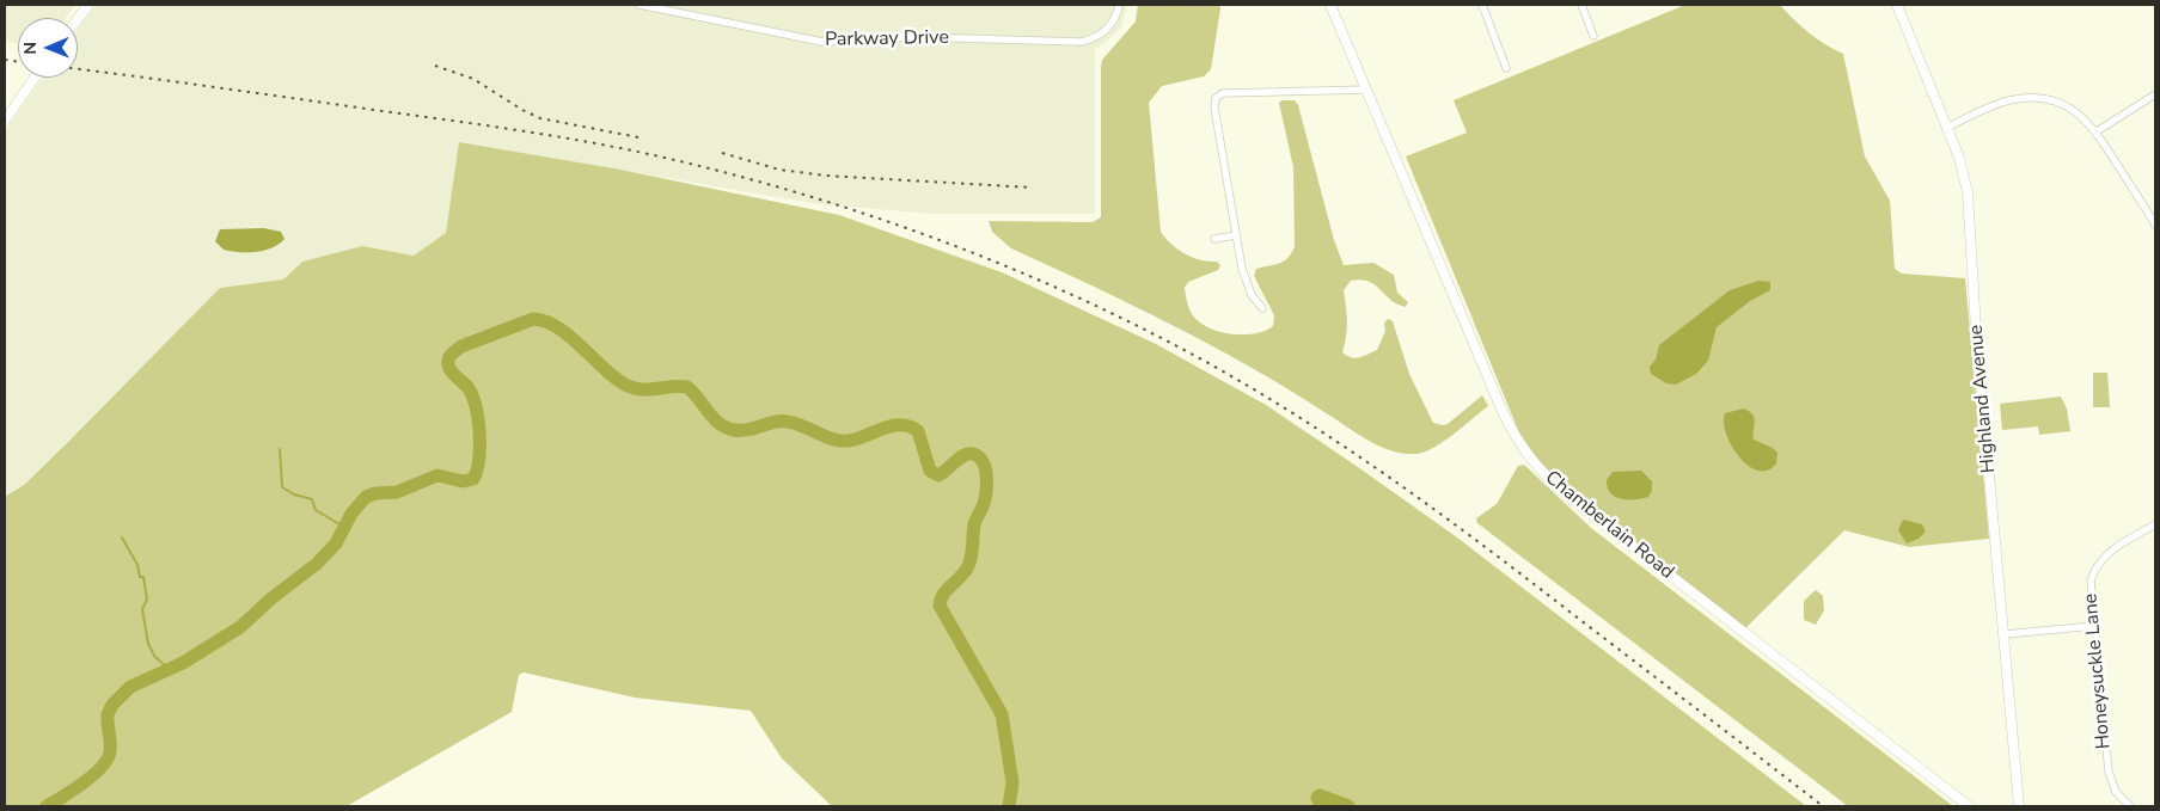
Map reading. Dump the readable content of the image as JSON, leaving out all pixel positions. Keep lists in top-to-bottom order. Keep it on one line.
{"streets":{"street":["Parkway Drive","Highland Avenue","Chamberlain Road","Honeysuckle Lane"]},"north":"left"}
